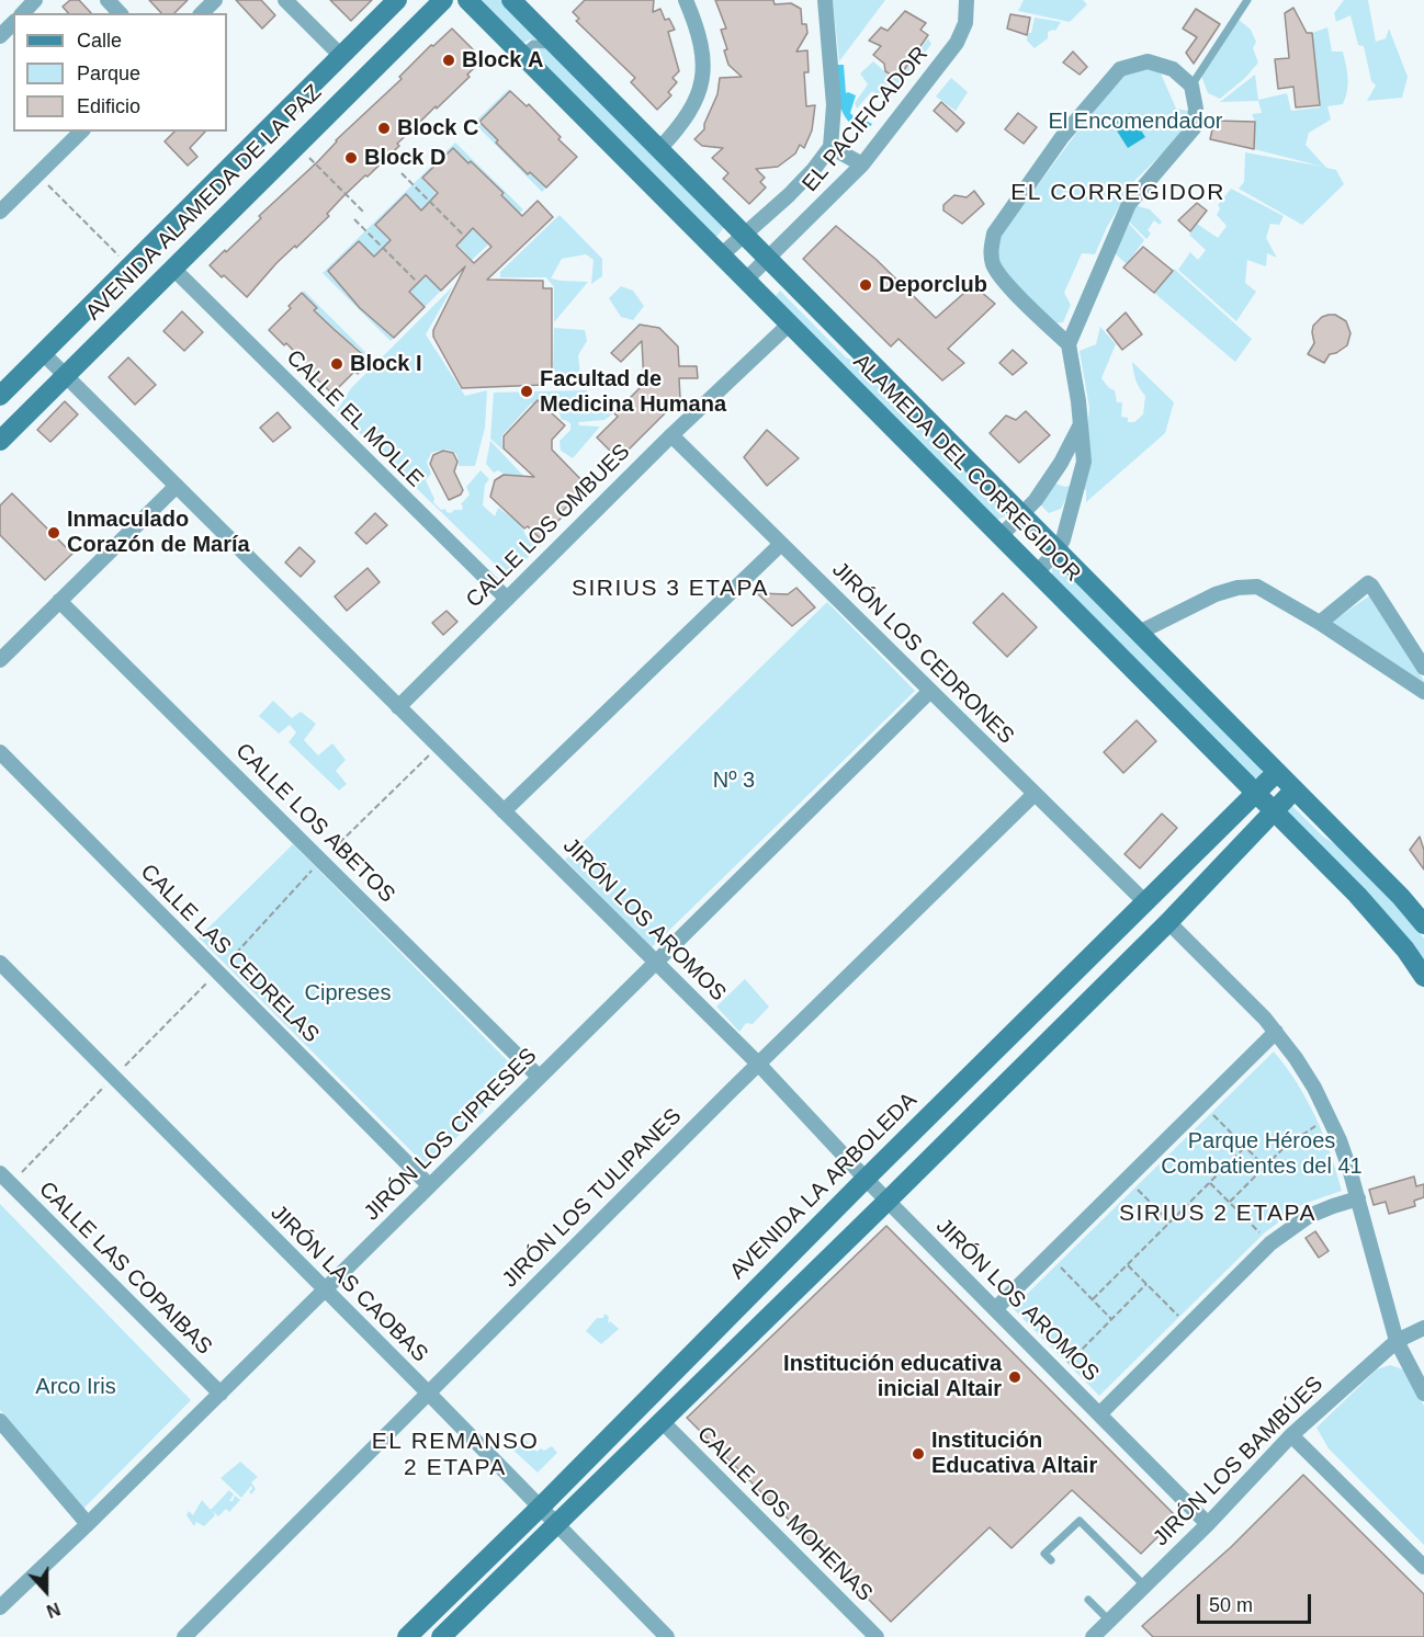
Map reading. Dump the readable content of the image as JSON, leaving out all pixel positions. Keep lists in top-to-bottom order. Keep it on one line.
{"streets":{"street":["EL PACIFICADOR","AVENIDA ALAMEDA DE LA PAZ","CALLE EL MOLLE","ALAMEDA DEL CORREGIDOR","CALLE LOS OMBUES","JIRÓN LOS CEDRONES","CALLE LOS ABETOS","JIRÓN LOS AROMOS","CALLE LAS CEDRELAS","JIRÓN LOS CIPRESES","AVENIDA LA ARBOLEDA","JIRÓN LOS TULIPANES","CALLE LAS COPAIBAS","JIRÓN LAS CAOBAS","JIRÓN LOS BAMBÚES","CALLE LOS MOHENAS"]},"crossings":[["EL PACIFICADOR","ALAMEDA DEL CORREGIDOR"],["AVENIDA ALAMEDA DE LA PAZ","CALLE EL MOLLE"],["AVENIDA ALAMEDA DE LA PAZ","JIRÓN LOS AROMOS"],["CALLE EL MOLLE","CALLE LOS OMBUES"],["ALAMEDA DEL CORREGIDOR","CALLE LOS OMBUES"],["ALAMEDA DEL CORREGIDOR","AVENIDA LA ARBOLEDA"],["CALLE LOS OMBUES","JIRÓN LOS CEDRONES"],["CALLE LOS OMBUES","JIRÓN LOS AROMOS"],["JIRÓN LOS CEDRONES","JIRÓN LOS CIPRESES"],["JIRÓN LOS CEDRONES","AVENIDA LA ARBOLEDA"],["JIRÓN LOS CEDRONES","JIRÓN LOS TULIPANES"],["CALLE LOS ABETOS","JIRÓN LOS CIPRESES"],["JIRÓN LOS AROMOS","JIRÓN LOS CIPRESES"],["JIRÓN LOS AROMOS","AVENIDA LA ARBOLEDA"],["JIRÓN LOS AROMOS","JIRÓN LOS TULIPANES"],["JIRÓN LOS AROMOS","JIRÓN LOS BAMBÚES"],["CALLE LAS CEDRELAS","JIRÓN LOS CIPRESES"],["JIRÓN LOS CIPRESES","CALLE LAS COPAIBAS"],["JIRÓN LOS CIPRESES","JIRÓN LAS CAOBAS"],["AVENIDA LA ARBOLEDA","JIRÓN LAS CAOBAS"],["JIRÓN LOS TULIPANES","JIRÓN LAS CAOBAS"]],"districts":["EL CORREGIDOR","SIRIUS 3 ETAPA","SIRIUS 2 ETAPA","EL REMANSO 2 ETAPA"],"parks":["El Encomendador","Nº 3","Cipreses","Parque Héroes Combatientes del 41","Arco Iris"],"places":["Block A","Block C","Block D","Deporclub","Block I","Facultad de Medicina Humana","Inmaculado Corazón de María","Institución educativa inicial Altair","Institución Educativa Altair"],"legend":["Calle","Parque","Edificio"],"scale_bar":"50 m","north":"bottom"}
